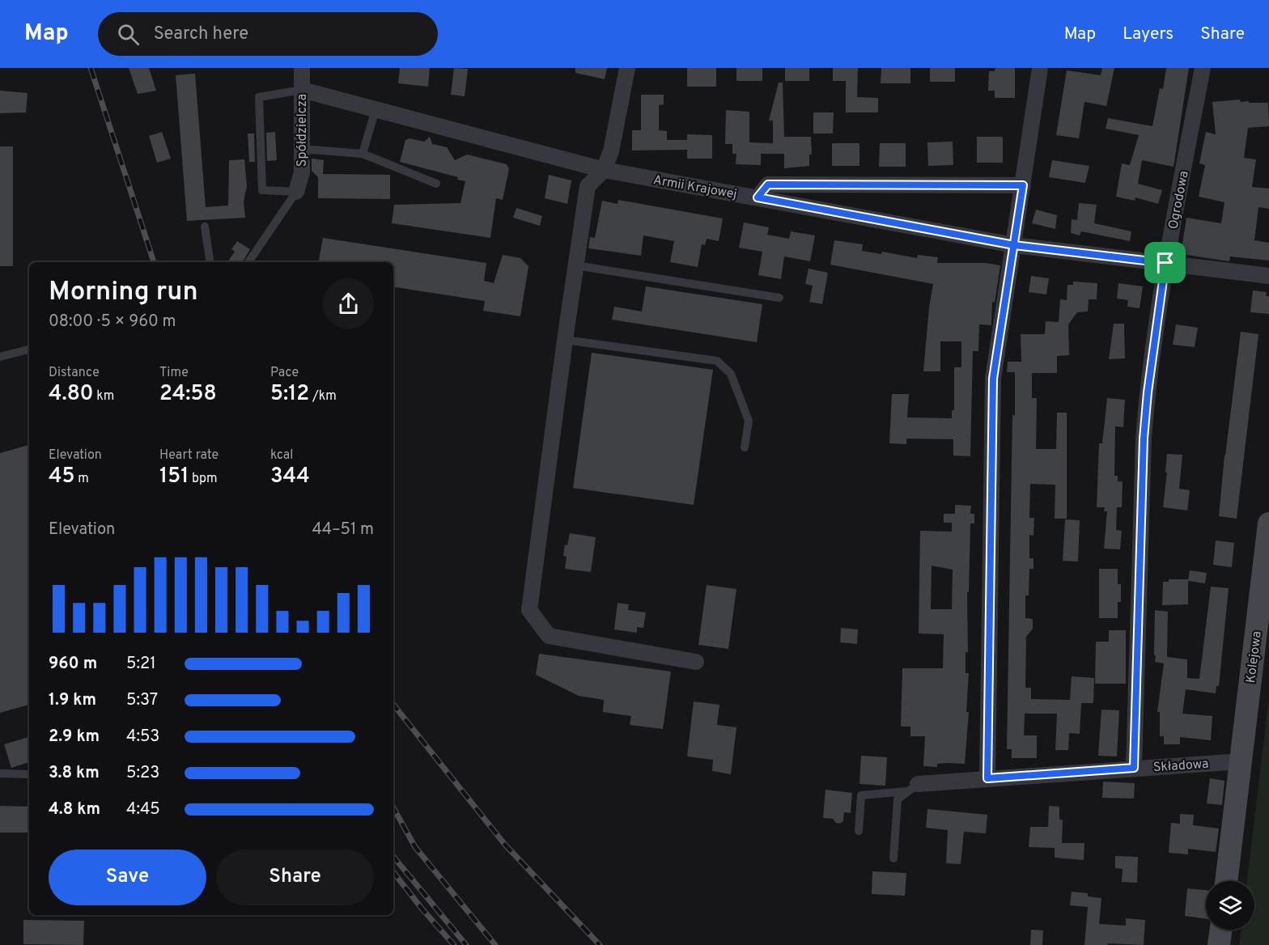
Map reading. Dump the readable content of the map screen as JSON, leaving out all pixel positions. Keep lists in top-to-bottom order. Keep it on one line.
{"streets":{"street":["Spółdzielcza","Armii Krajowej","Ogrodowa","Kolejowa","Składowa"]},"crossings":[["Spółdzielcza","Armii Krajowej"],["Armii Krajowej","Ogrodowa"],["Ogrodowa","Składowa"],["Kolejowa","Składowa"]],"page":{"header":"Map","search":"Search here","nav":["Map","Layers","Share"],"heading":["Morning run","08:00 · 5 × 960 m"],"stats":[["Distance","4.80 km"],["Time","24:58"],["Pace","5:12 /km"],["Elevation","45 m"],["Heart rate","151 bpm"],["kcal","344"]],"chart":["Elevation","44–51 m"],"list":[{"name":"960 m","note":"5:21"},{"name":"1.9 km","note":"5:37"},{"name":"2.9 km","note":"4:53"},{"name":"3.8 km","note":"5:23"},{"name":"4.8 km","note":"4:45"}],"buttons":["Save","Share"]}}
